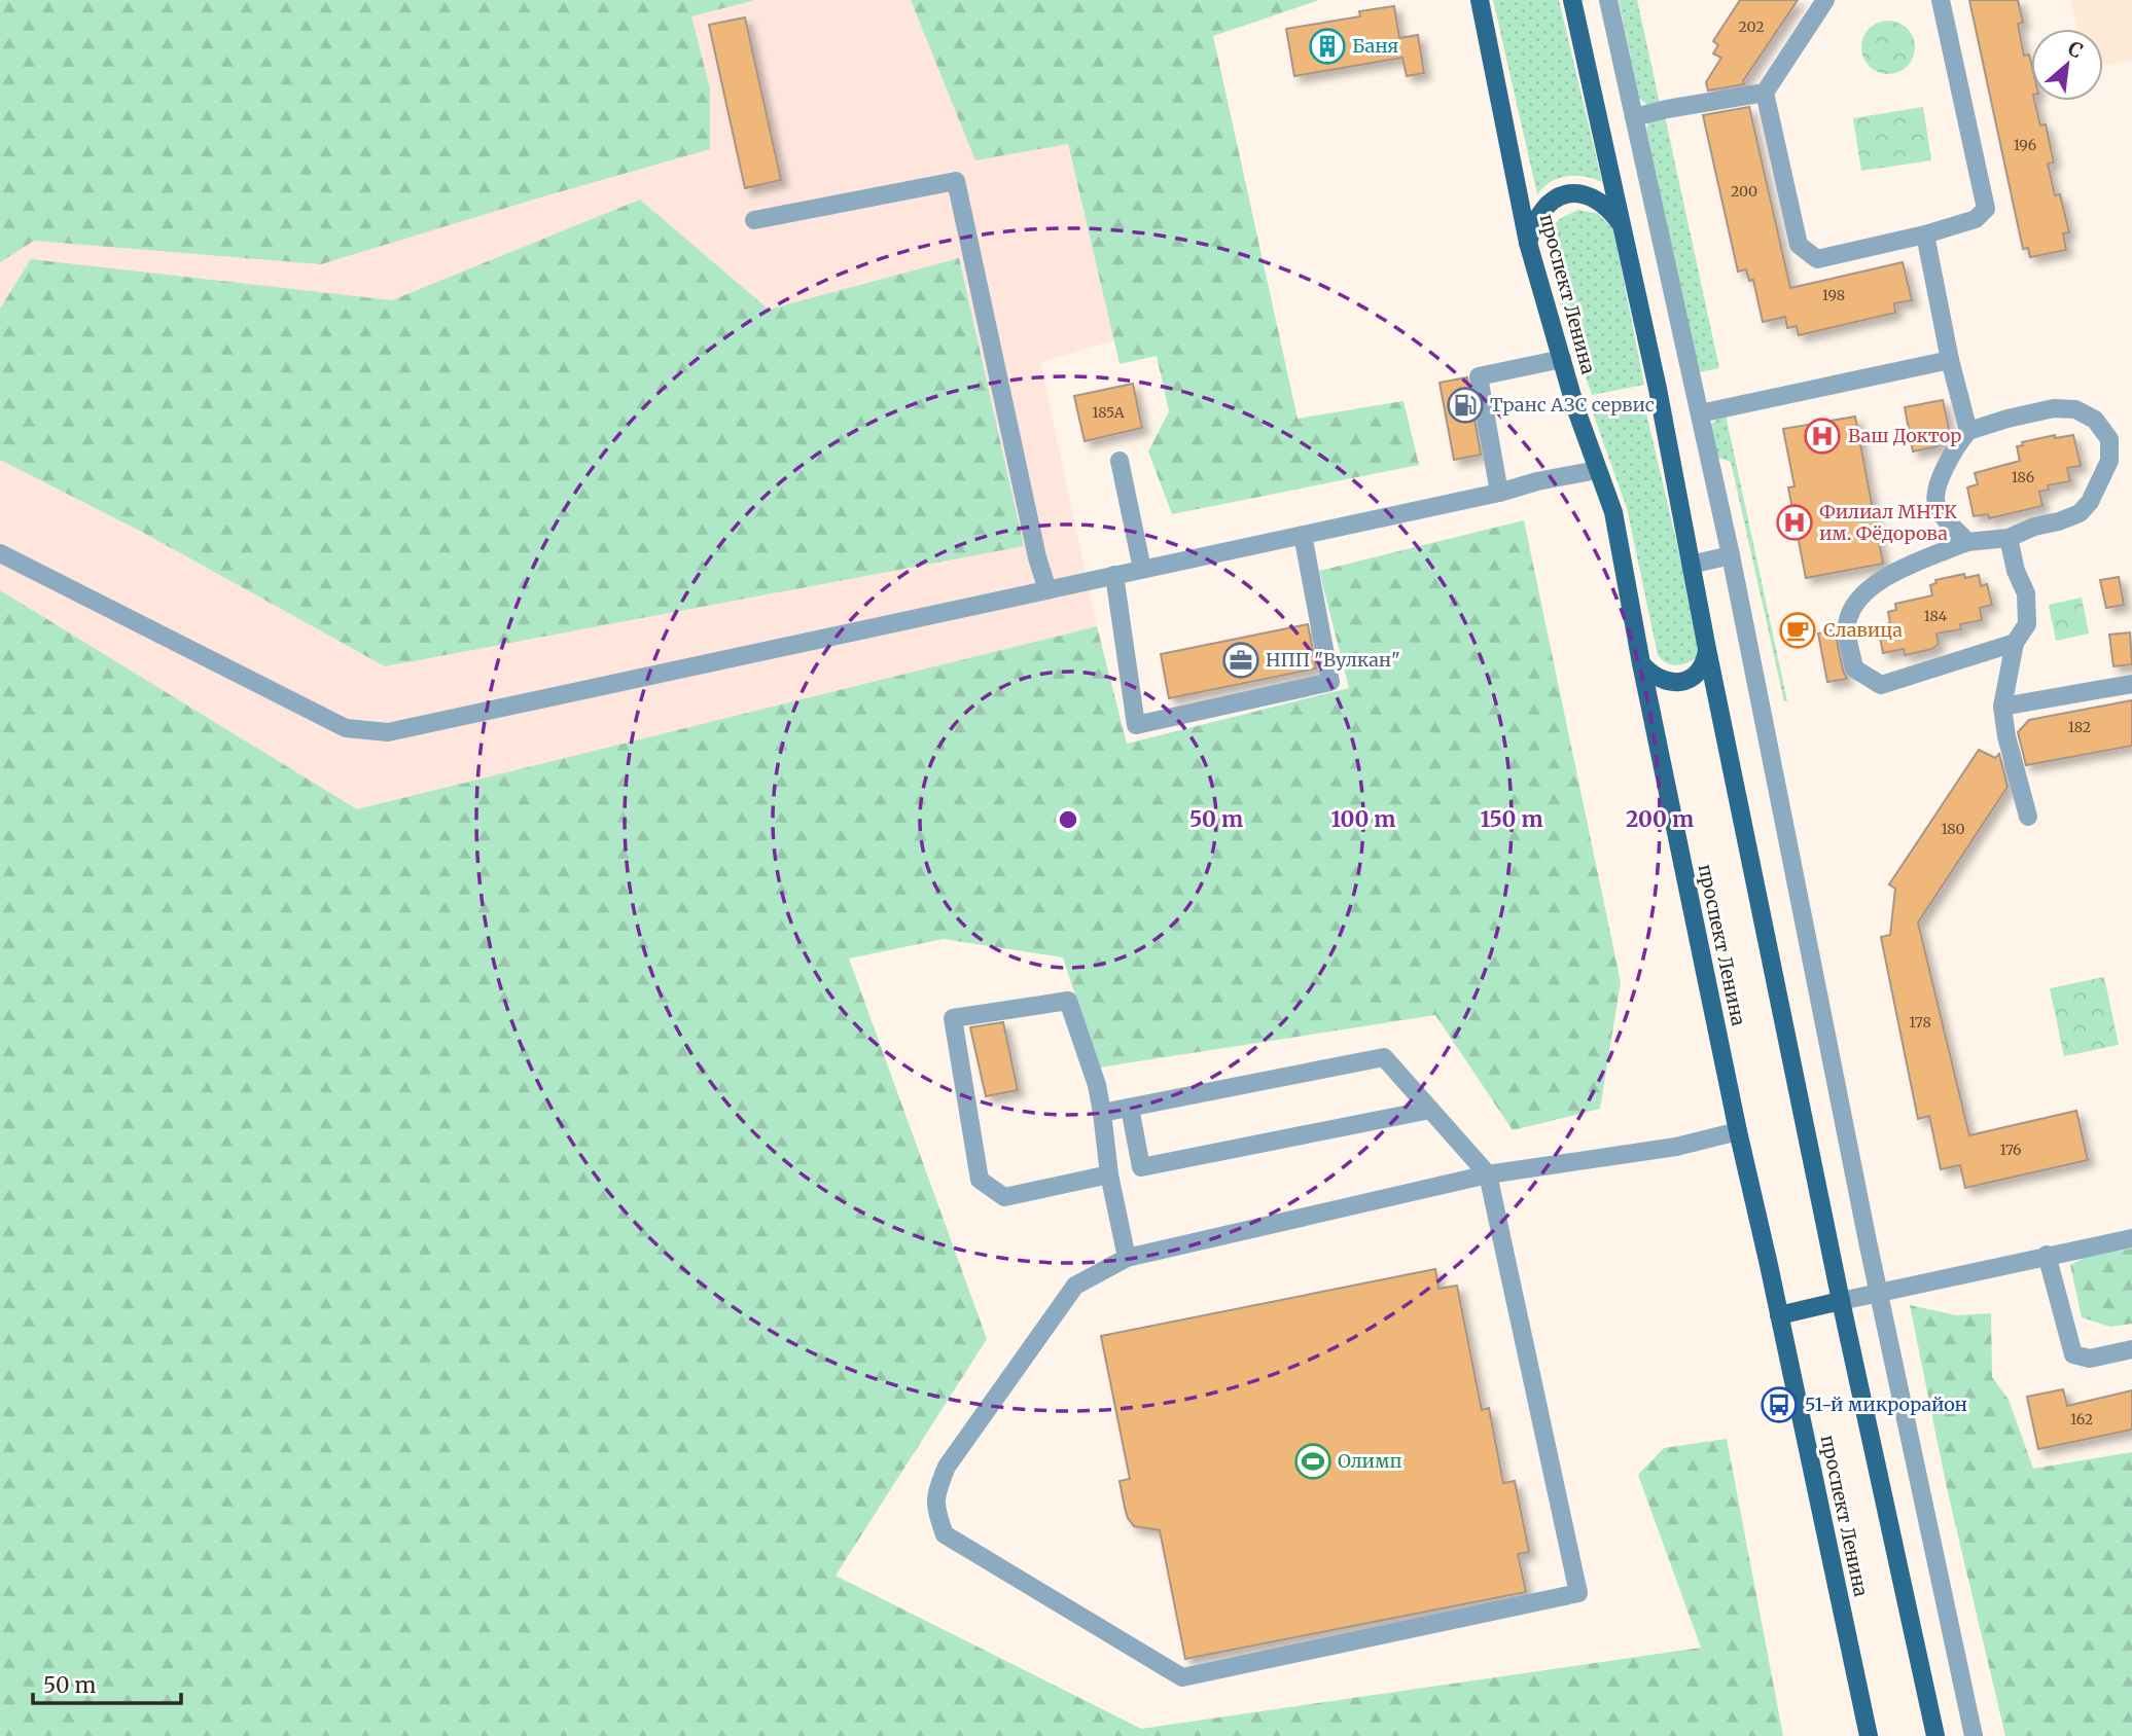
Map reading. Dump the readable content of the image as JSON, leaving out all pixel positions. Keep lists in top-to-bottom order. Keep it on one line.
{"streets":{"main road":["проспект Ленина"]},"places":{"building":["Баня"],"fuel station":["Транс АЗС сервис"],"hospital":["Ваш Доктор","Филиал МНТК им. Фёдорова"],"cafe":["Славица"],"office":["НПП \"Вулкан\""],"bus stop":["51-й микрорайон"],"sports":["Олимп"]},"house_numbers":["202","196","200","198","185А","186","184","182","180","178","176","162"],"scale_bar":"50 m","north":"top right","rings":["50 m","100 m","150 m","200 m"]}
